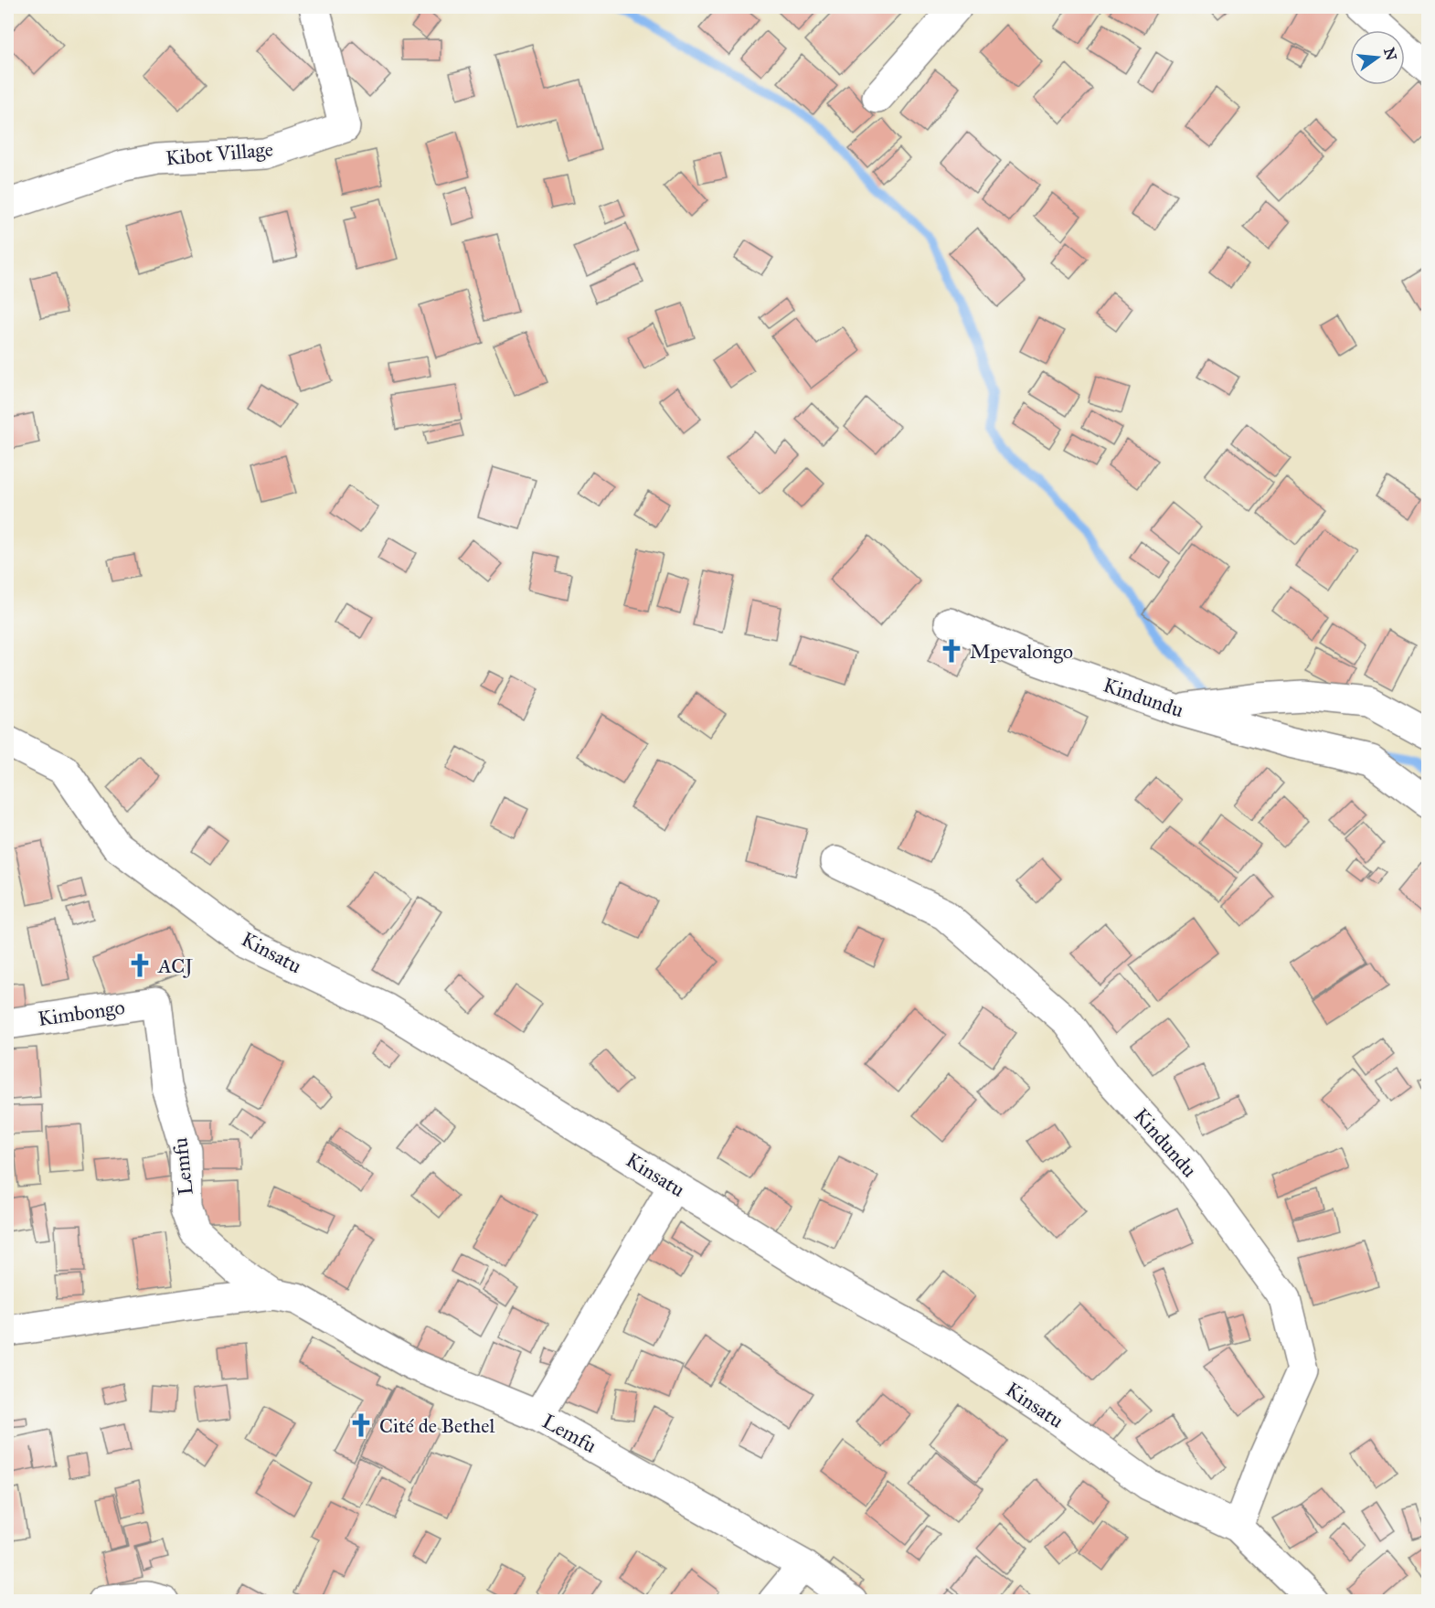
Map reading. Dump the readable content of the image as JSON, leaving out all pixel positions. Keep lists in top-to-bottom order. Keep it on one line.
{"streets":{"street":["Kibot Village","Kindundu","Kinsatu","Kimbongo","Lemfu"]},"crossings":[["Kindundu","Kinsatu"],["Kimbongo","Lemfu"]],"places":{"church":["Mpevalongo","ACJ","Cité de Bethel"]},"north":"right"}
